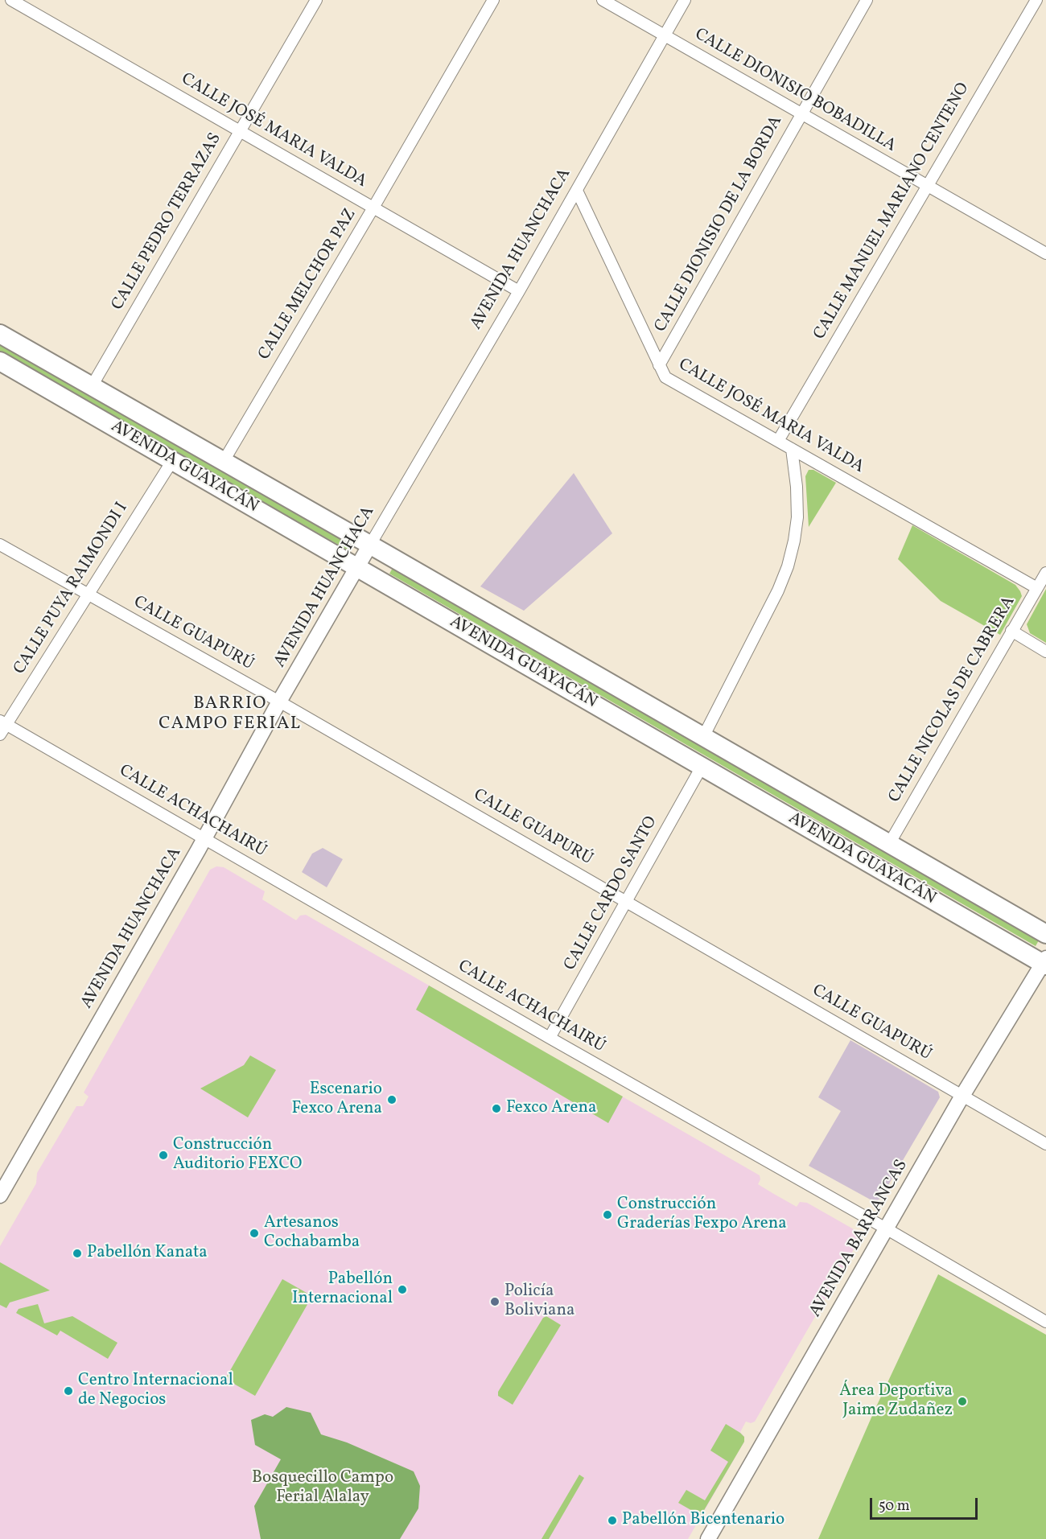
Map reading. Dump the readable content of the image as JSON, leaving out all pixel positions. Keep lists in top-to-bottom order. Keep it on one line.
{"streets":{"main road":["AVENIDA GUAYACÁN"],"street":["CALLE DIONISIO BOBADILLA","CALLE JOSÉ MARIA VALDA","CALLE MANUEL MARIANO CENTENO","CALLE PEDRO TERRAZAS","CALLE DIONISIO DE LA BORDA","AVENIDA HUANCHACA","CALLE MELCHOR PAZ","CALLE PUYA RAIMONDI I","CALLE GUAPURÚ","CALLE NICOLAS DE CABRERA","CALLE ACHACHAIRÚ","CALLE CARDO SANTO","AVENIDA BARRANCAS"]},"crossings":[["CALLE DIONISIO BOBADILLA","CALLE MANUEL MARIANO CENTENO"],["CALLE DIONISIO BOBADILLA","CALLE DIONISIO DE LA BORDA"],["CALLE DIONISIO BOBADILLA","AVENIDA HUANCHACA"],["CALLE JOSÉ MARIA VALDA","CALLE MANUEL MARIANO CENTENO"],["CALLE JOSÉ MARIA VALDA","CALLE PEDRO TERRAZAS"],["CALLE JOSÉ MARIA VALDA","CALLE DIONISIO DE LA BORDA"],["CALLE JOSÉ MARIA VALDA","AVENIDA HUANCHACA"],["CALLE JOSÉ MARIA VALDA","CALLE MELCHOR PAZ"],["CALLE JOSÉ MARIA VALDA","CALLE NICOLAS DE CABRERA"],["CALLE PEDRO TERRAZAS","AVENIDA GUAYACÁN"],["AVENIDA HUANCHACA","AVENIDA GUAYACÁN"],["AVENIDA HUANCHACA","CALLE GUAPURÚ"],["AVENIDA HUANCHACA","CALLE ACHACHAIRÚ"],["CALLE MELCHOR PAZ","AVENIDA GUAYACÁN"],["AVENIDA GUAYACÁN","CALLE PUYA RAIMONDI I"],["AVENIDA GUAYACÁN","CALLE NICOLAS DE CABRERA"],["AVENIDA GUAYACÁN","CALLE CARDO SANTO"],["AVENIDA GUAYACÁN","AVENIDA BARRANCAS"],["CALLE PUYA RAIMONDI I","CALLE GUAPURÚ"],["CALLE PUYA RAIMONDI I","CALLE ACHACHAIRÚ"],["CALLE GUAPURÚ","CALLE CARDO SANTO"],["CALLE GUAPURÚ","AVENIDA BARRANCAS"],["CALLE ACHACHAIRÚ","CALLE CARDO SANTO"],["CALLE ACHACHAIRÚ","AVENIDA BARRANCAS"]],"districts":["BARRIO CAMPO FERIAL"],"parks":["Bosquecillo Campo Ferial Alalay"],"places":["Escenario Fexco Arena","Fexco Arena","Construcción Auditorio FEXCO","Construcción Graderías Fexpo Arena","Artesanos Cochabamba","Pabellón Kanata","Pabellón Internacional","Policía Boliviana","Centro Internacional de Negocios","Área Deportiva Jaime Zudañez","Pabellón Bicentenario"],"scale_bar":"50 m"}
